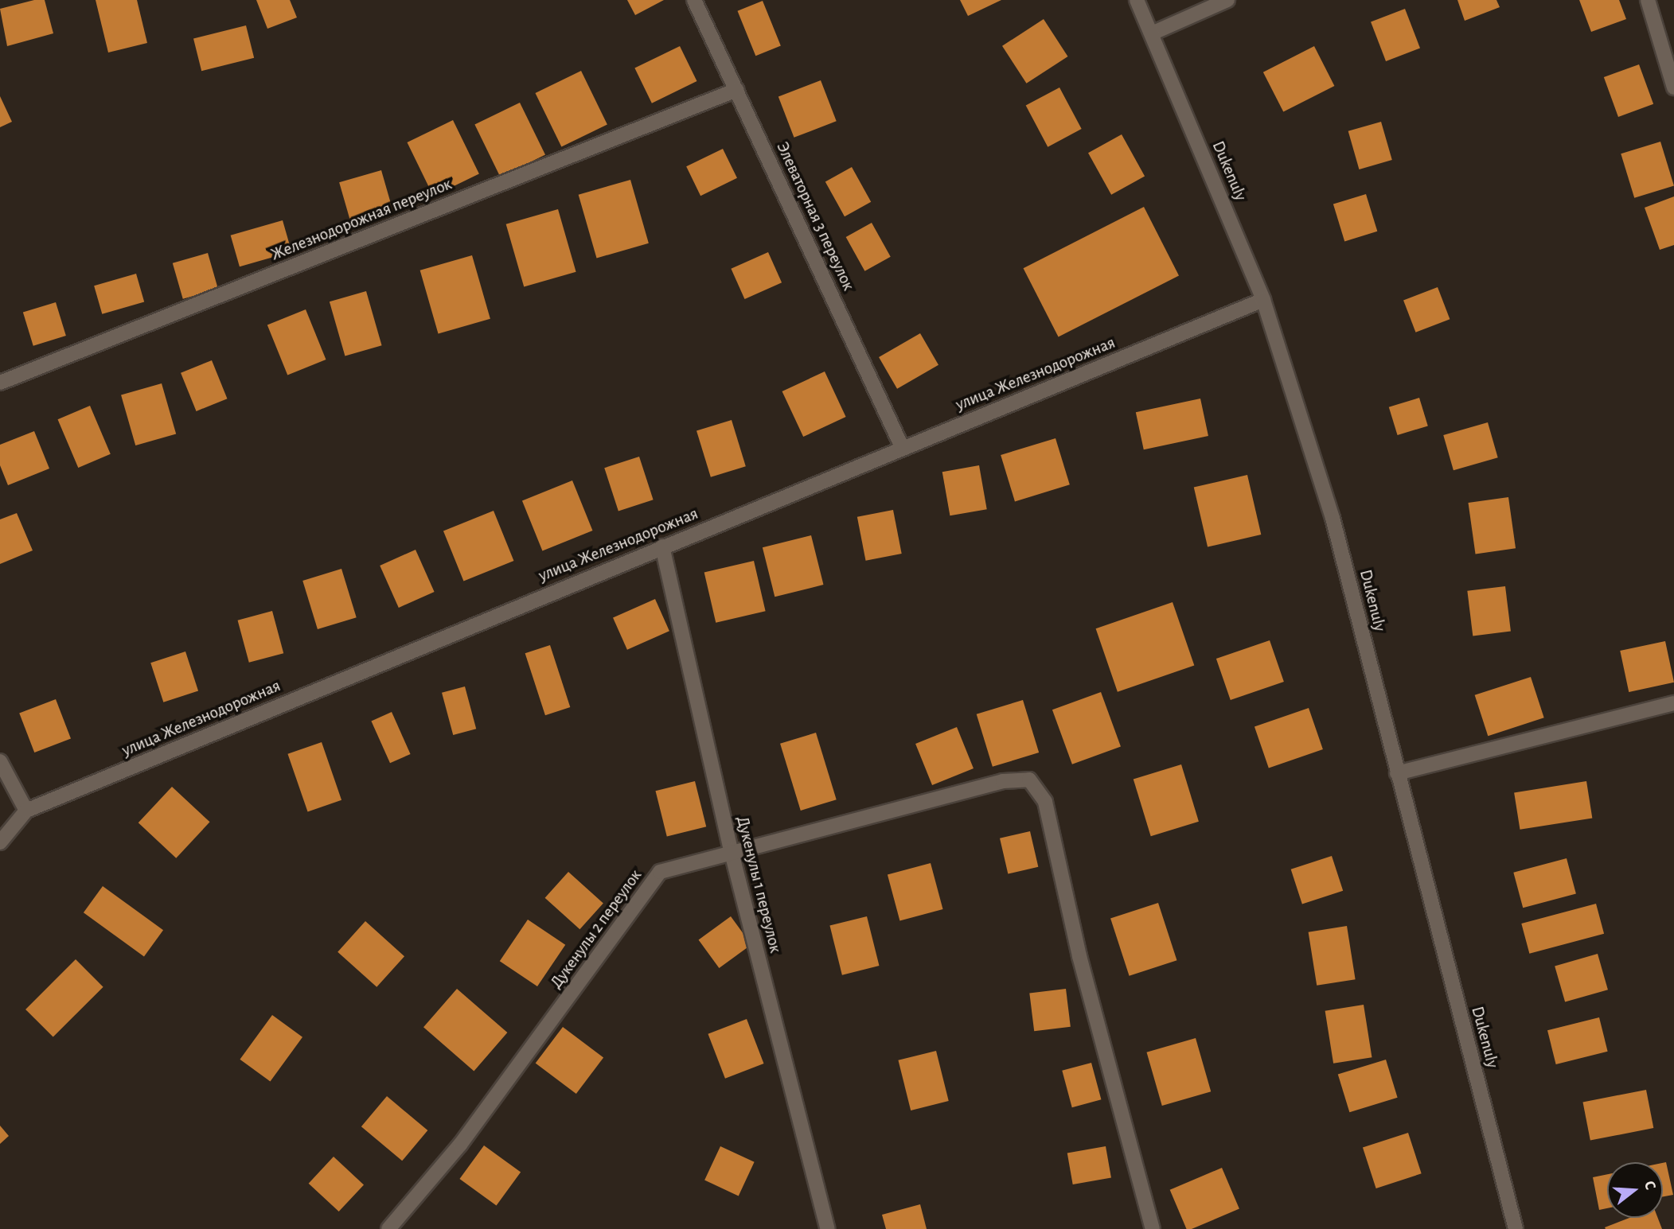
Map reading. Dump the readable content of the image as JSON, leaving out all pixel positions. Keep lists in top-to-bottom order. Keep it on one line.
{"streets":{"street":["Dukenuly","Элеваторная 3 переулок","Железнодорожная переулок","улица Железнодорожная","Дукенулы 1 переулок","Дукенулы 2 переулок"]},"crossings":[["Dukenuly","улица Железнодорожная"],["Элеваторная 3 переулок","Железнодорожная переулок"],["Элеваторная 3 переулок","улица Железнодорожная"],["улица Железнодорожная","Дукенулы 1 переулок"],["Дукенулы 1 переулок","Дукенулы 2 переулок"]],"north":"right"}
